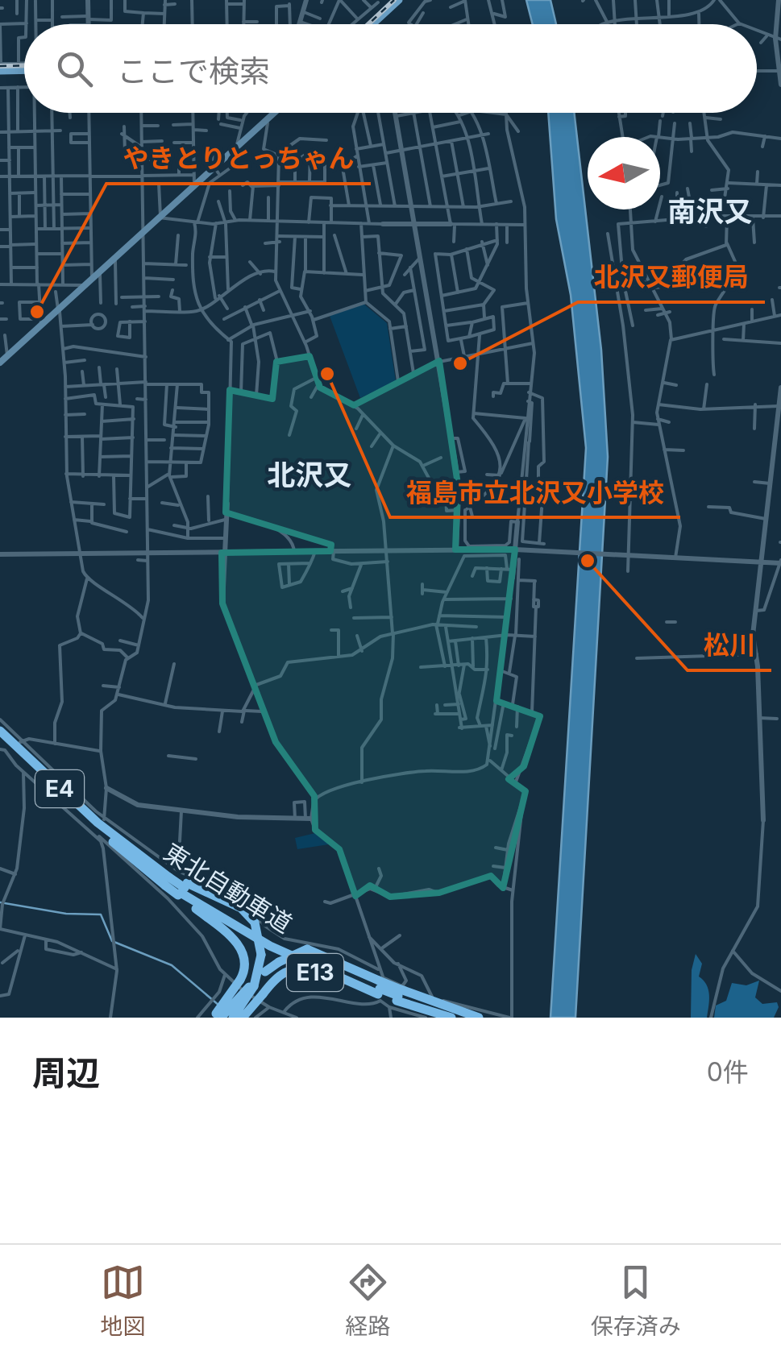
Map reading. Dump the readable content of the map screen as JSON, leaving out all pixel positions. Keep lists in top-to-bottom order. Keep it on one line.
{"streets":{"highway":["E4","東北自動車道","E13"]},"crossings":[["E4","E13"],["東北自動車道","E13"]],"districts":["南沢又","北沢又"],"places":["やきとりとっちゃん","北沢又郵便局","福島市立北沢又小学校","松川"],"north":"left","page":{"search":"ここで検索","heading":["周辺","0件"],"nav":["地図","経路","保存済み"]}}
